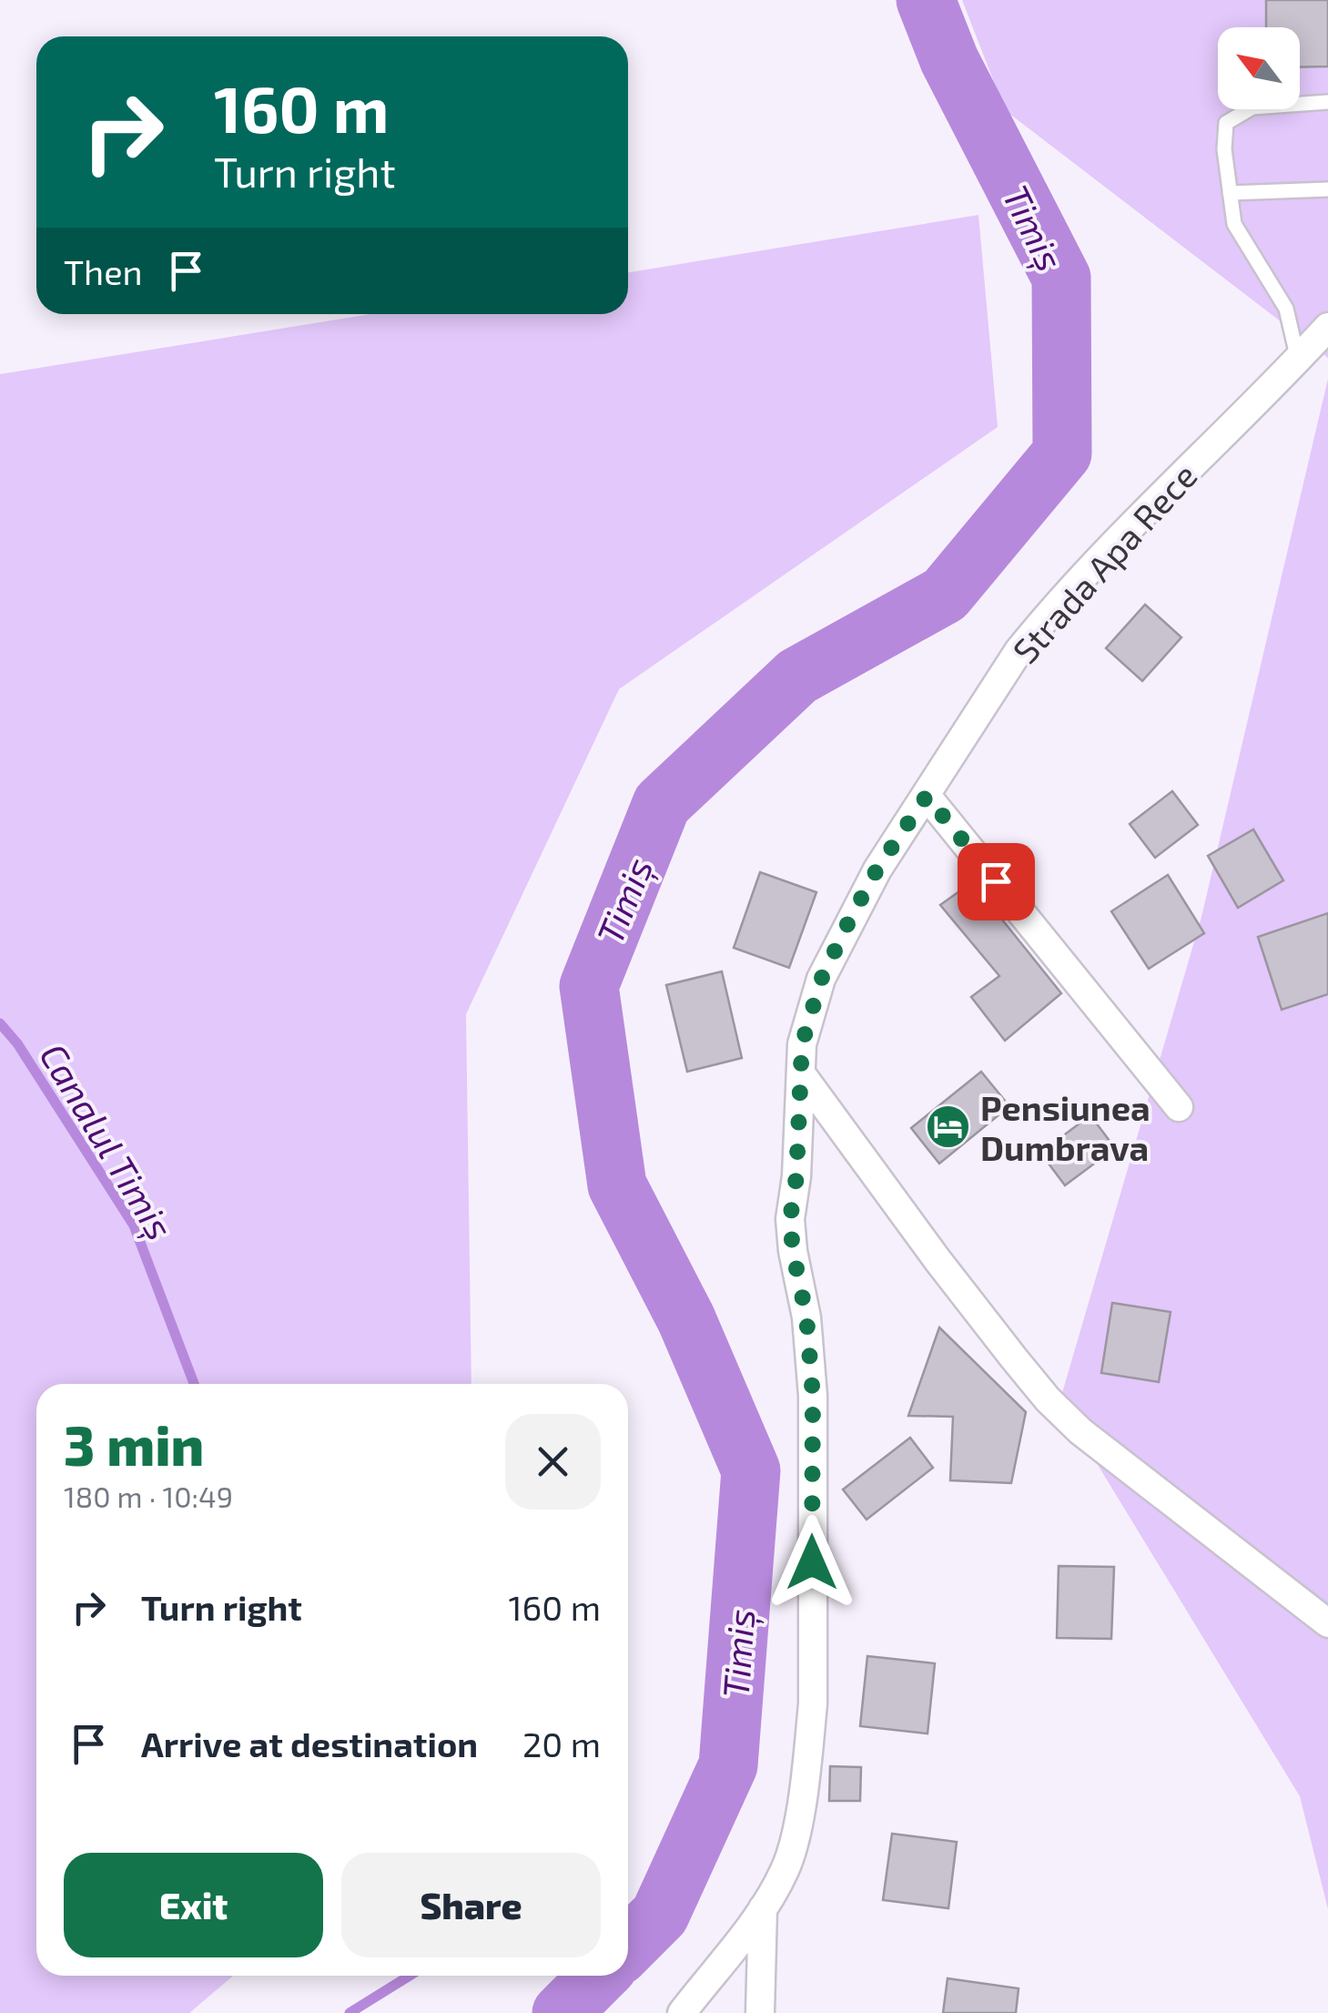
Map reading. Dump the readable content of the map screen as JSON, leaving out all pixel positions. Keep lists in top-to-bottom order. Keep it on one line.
{"streets":{"street":["Strada Apa Rece"]},"water":["Timiș","Canalul Timiș"],"places":{"hotel":["Pensiunea Dumbrava"]},"north":"top left","page":{"turn":["160 m","Turn right"],"then":"Then","heading":["3 min","180 m · 10:49"],"list":[{"name":"Turn right","value":"160 m"},{"name":"Arrive at destination","value":"20 m"}],"buttons":["Exit","Share"]}}
